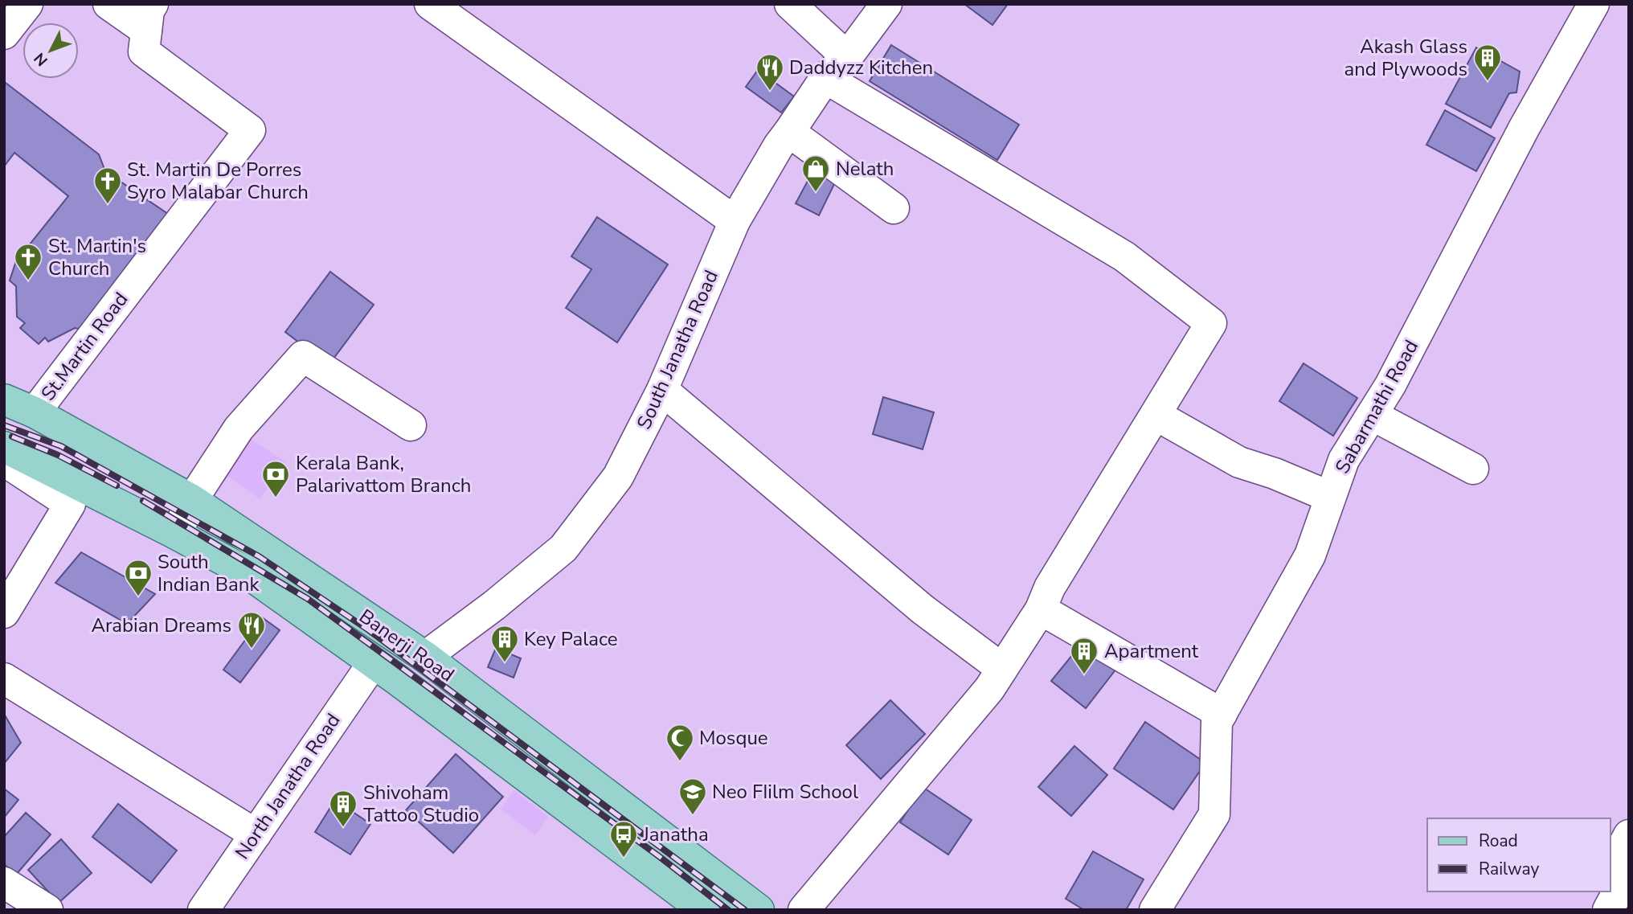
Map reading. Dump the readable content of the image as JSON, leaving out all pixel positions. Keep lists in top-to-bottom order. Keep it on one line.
{"streets":{"main road":["Banerji Road"],"street":["St.Martin Road","South Janatha Road","Sabarmathi Road","North Janatha Road"]},"crossings":[["St.Martin Road","Banerji Road"],["South Janatha Road","Banerji Road"],["Banerji Road","North Janatha Road"]],"places":{"building":["Akash Glass and Plywoods","Key Palace","Apartment","Shivoham Tattoo Studio"],"restaurant":["Daddyzz Kitchen","Arabian Dreams"],"shop":["Nelath"],"church":["St. Martin De Porres Syro Malabar Church","St. Martin's Church"],"bank":["Kerala Bank, Palarivattom Branch","South Indian Bank"],"mosque":["Mosque"],"school or university":["Neo FIilm School"],"bus stop":["Janatha"]},"legend":["Road","Railway"],"north":"bottom left"}
